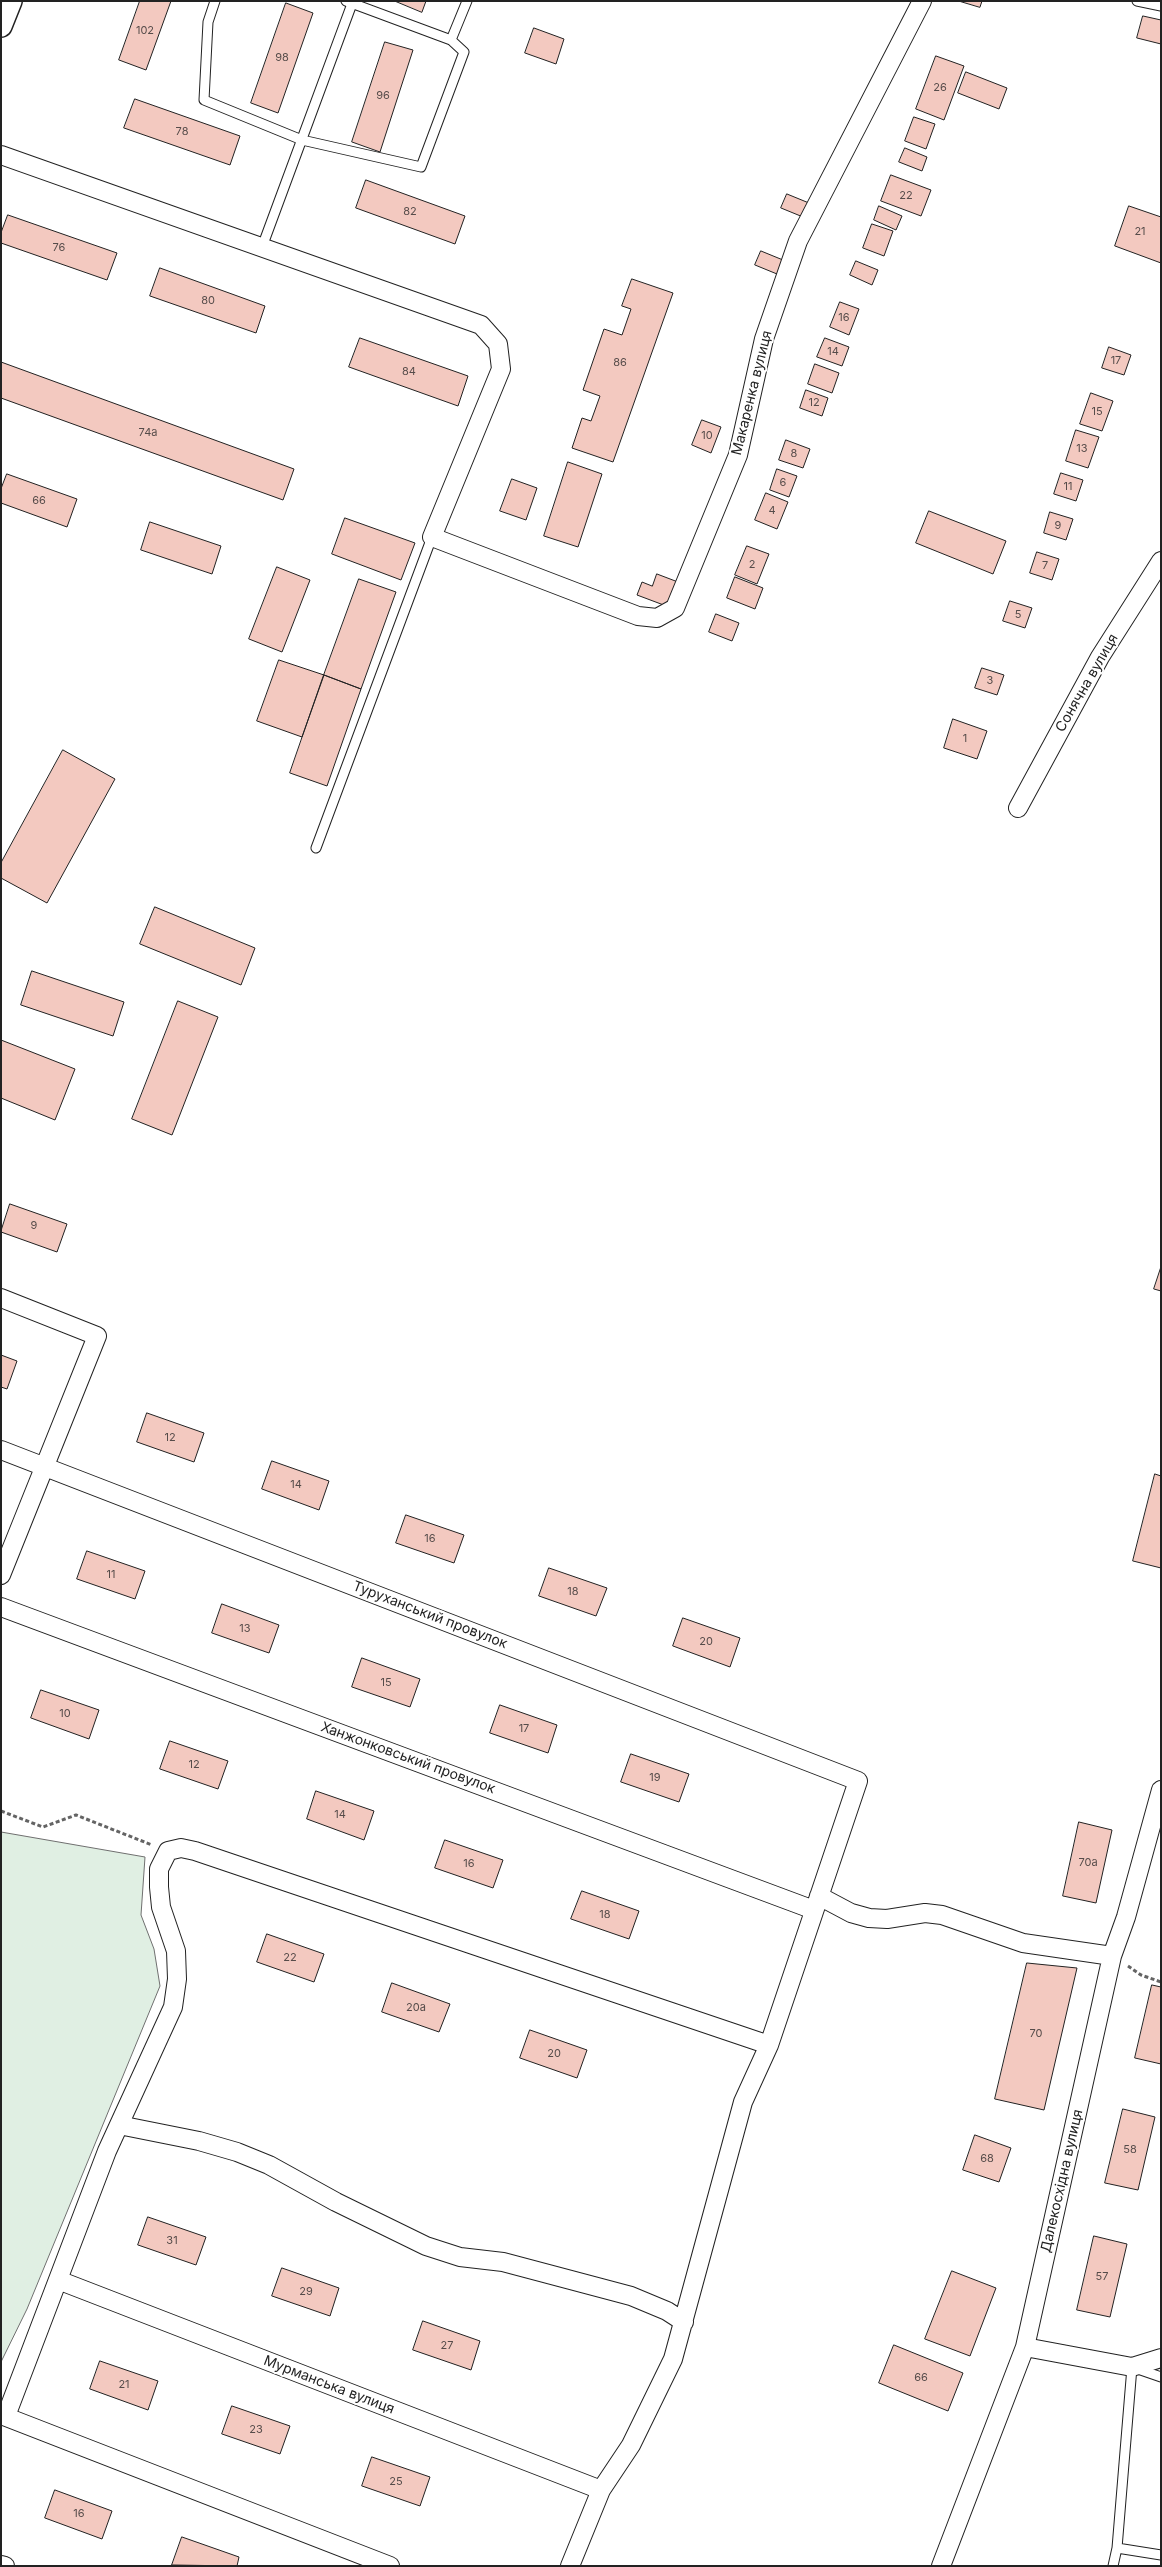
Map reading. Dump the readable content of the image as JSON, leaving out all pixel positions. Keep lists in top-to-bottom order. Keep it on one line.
{"streets":{"street":["Макаренка вулиця","Сонячна вулиця","Туруханський провулок","Ханжонковський провулок","Далекосхідна вулиця","Мурманська вулиця"]},"crossings":[["Туруханський провулок","Ханжонковський провулок"],["Ханжонковський провулок","Далекосхідна вулиця"]],"house_numbers":["102","98","26","96","78","22","82","21","76","80","16","14","17","86","84","12","15","74а","10","13","8","6","11","66","4","9","2","7","5","3","1","9","12","14","16","11","18","13","20","15","10","17","12","19","14","70а","16","18","22","20а","70","20","58","68","31","57","29","27","66","21","23","25","16"]}
